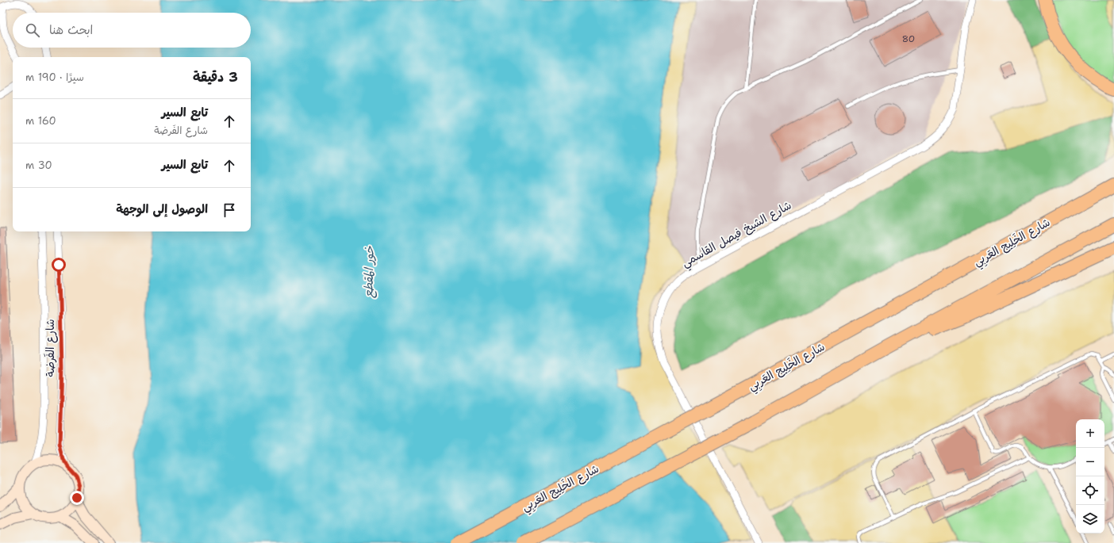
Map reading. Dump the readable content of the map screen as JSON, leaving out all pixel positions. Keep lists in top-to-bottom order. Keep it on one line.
{"streets":{"highway":["شارع الخَلِيج العَربِي"],"street":["شارع الشيخ فيصل القاسمي","شارع الفَرضة"]},"water":["خور المقطع"],"house_numbers":["80"],"page":{"search":"ابحث هنا","heading":["3 دقيقة","سيرًا · 190 m"],"list":[["تابع السير","شارع الفَرضة","160 m"],["تابع السير","30 m"],"الوصول إلى الوجهة"],"map_buttons":["+","−"]}}
